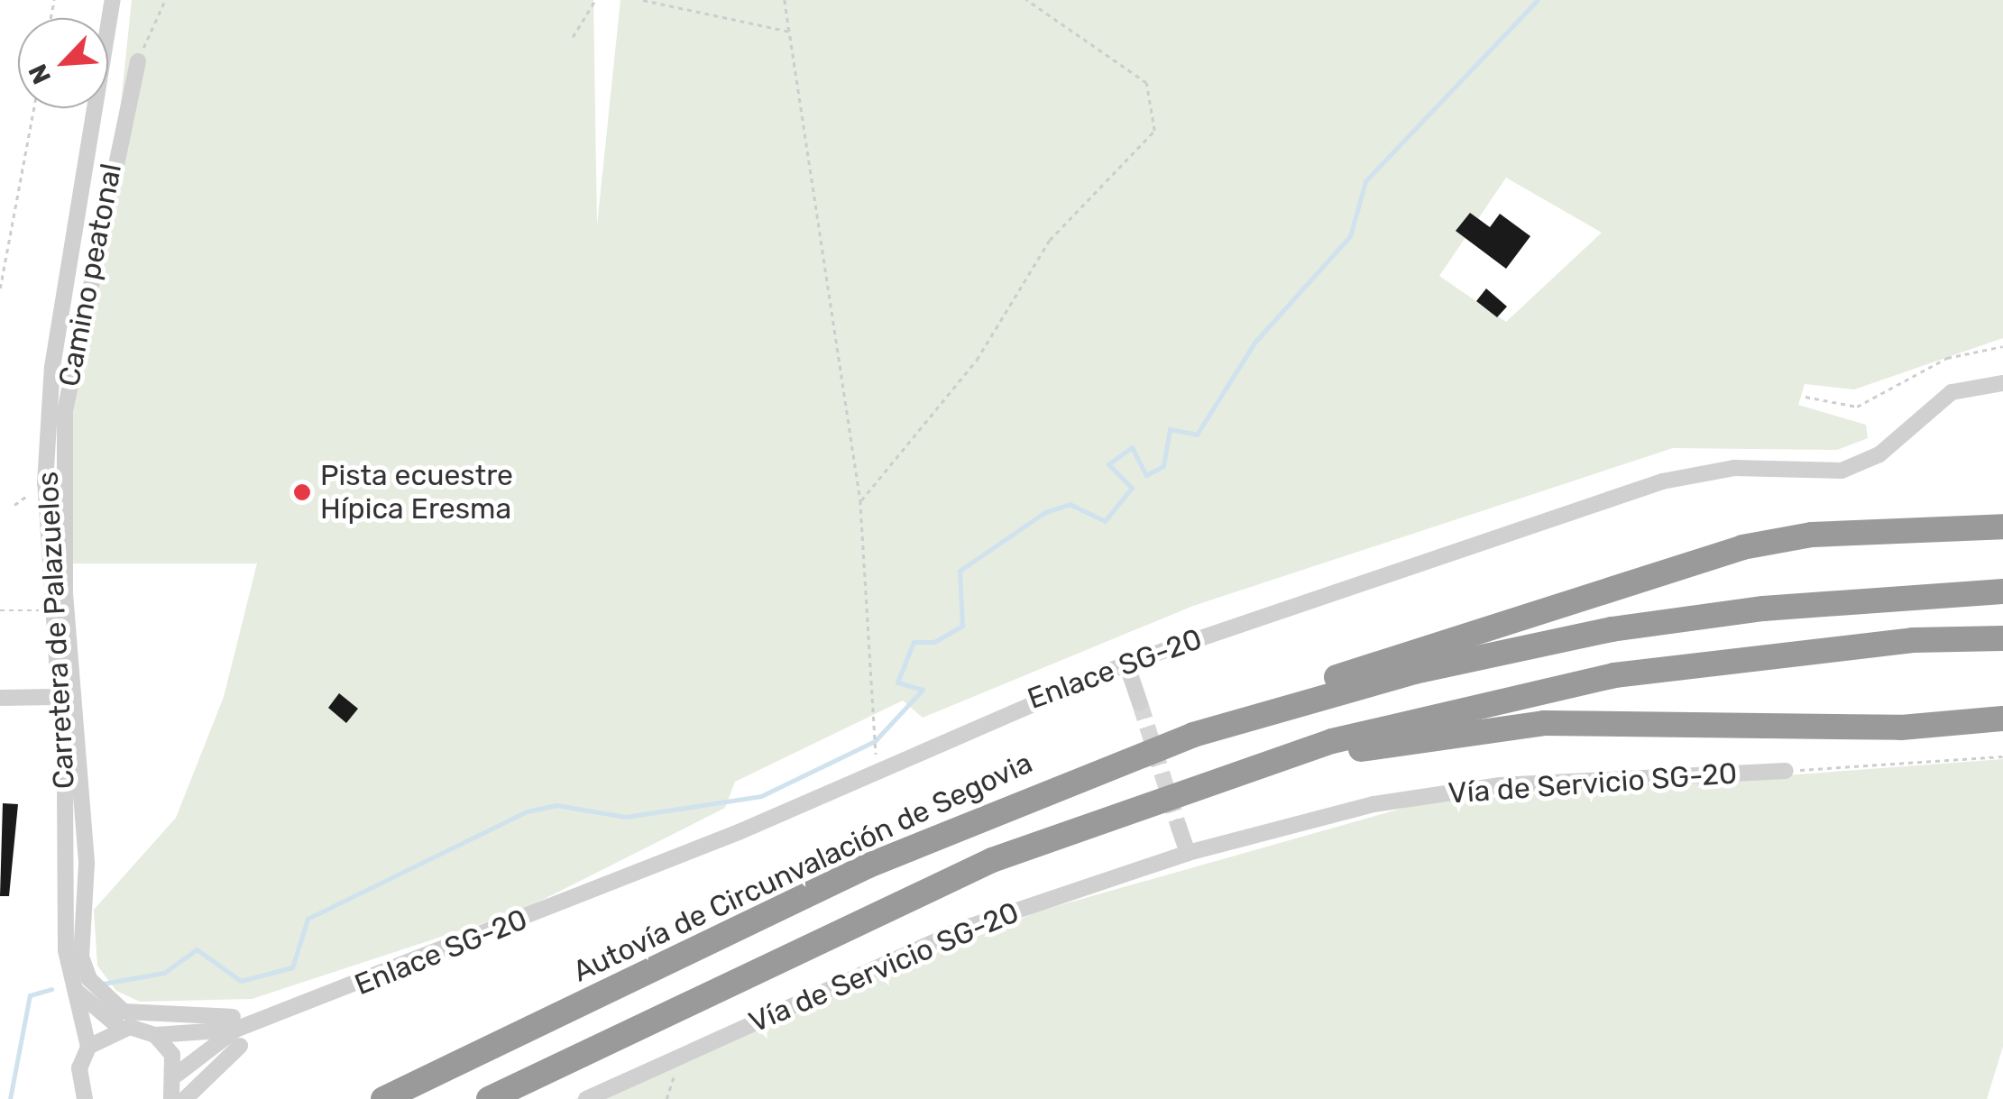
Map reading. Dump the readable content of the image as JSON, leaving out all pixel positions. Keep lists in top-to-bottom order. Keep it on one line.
{"streets":{"highway":["Autovía de Circunvalación de Segovia"],"street":["Camino peatonal","Carretera de Palazuelos","Enlace SG-20","Vía de Servicio SG-20"]},"crossings":[["Camino peatonal","Enlace SG-20"]],"places":["Pista ecuestre Hípica Eresma"],"north":"bottom left"}
